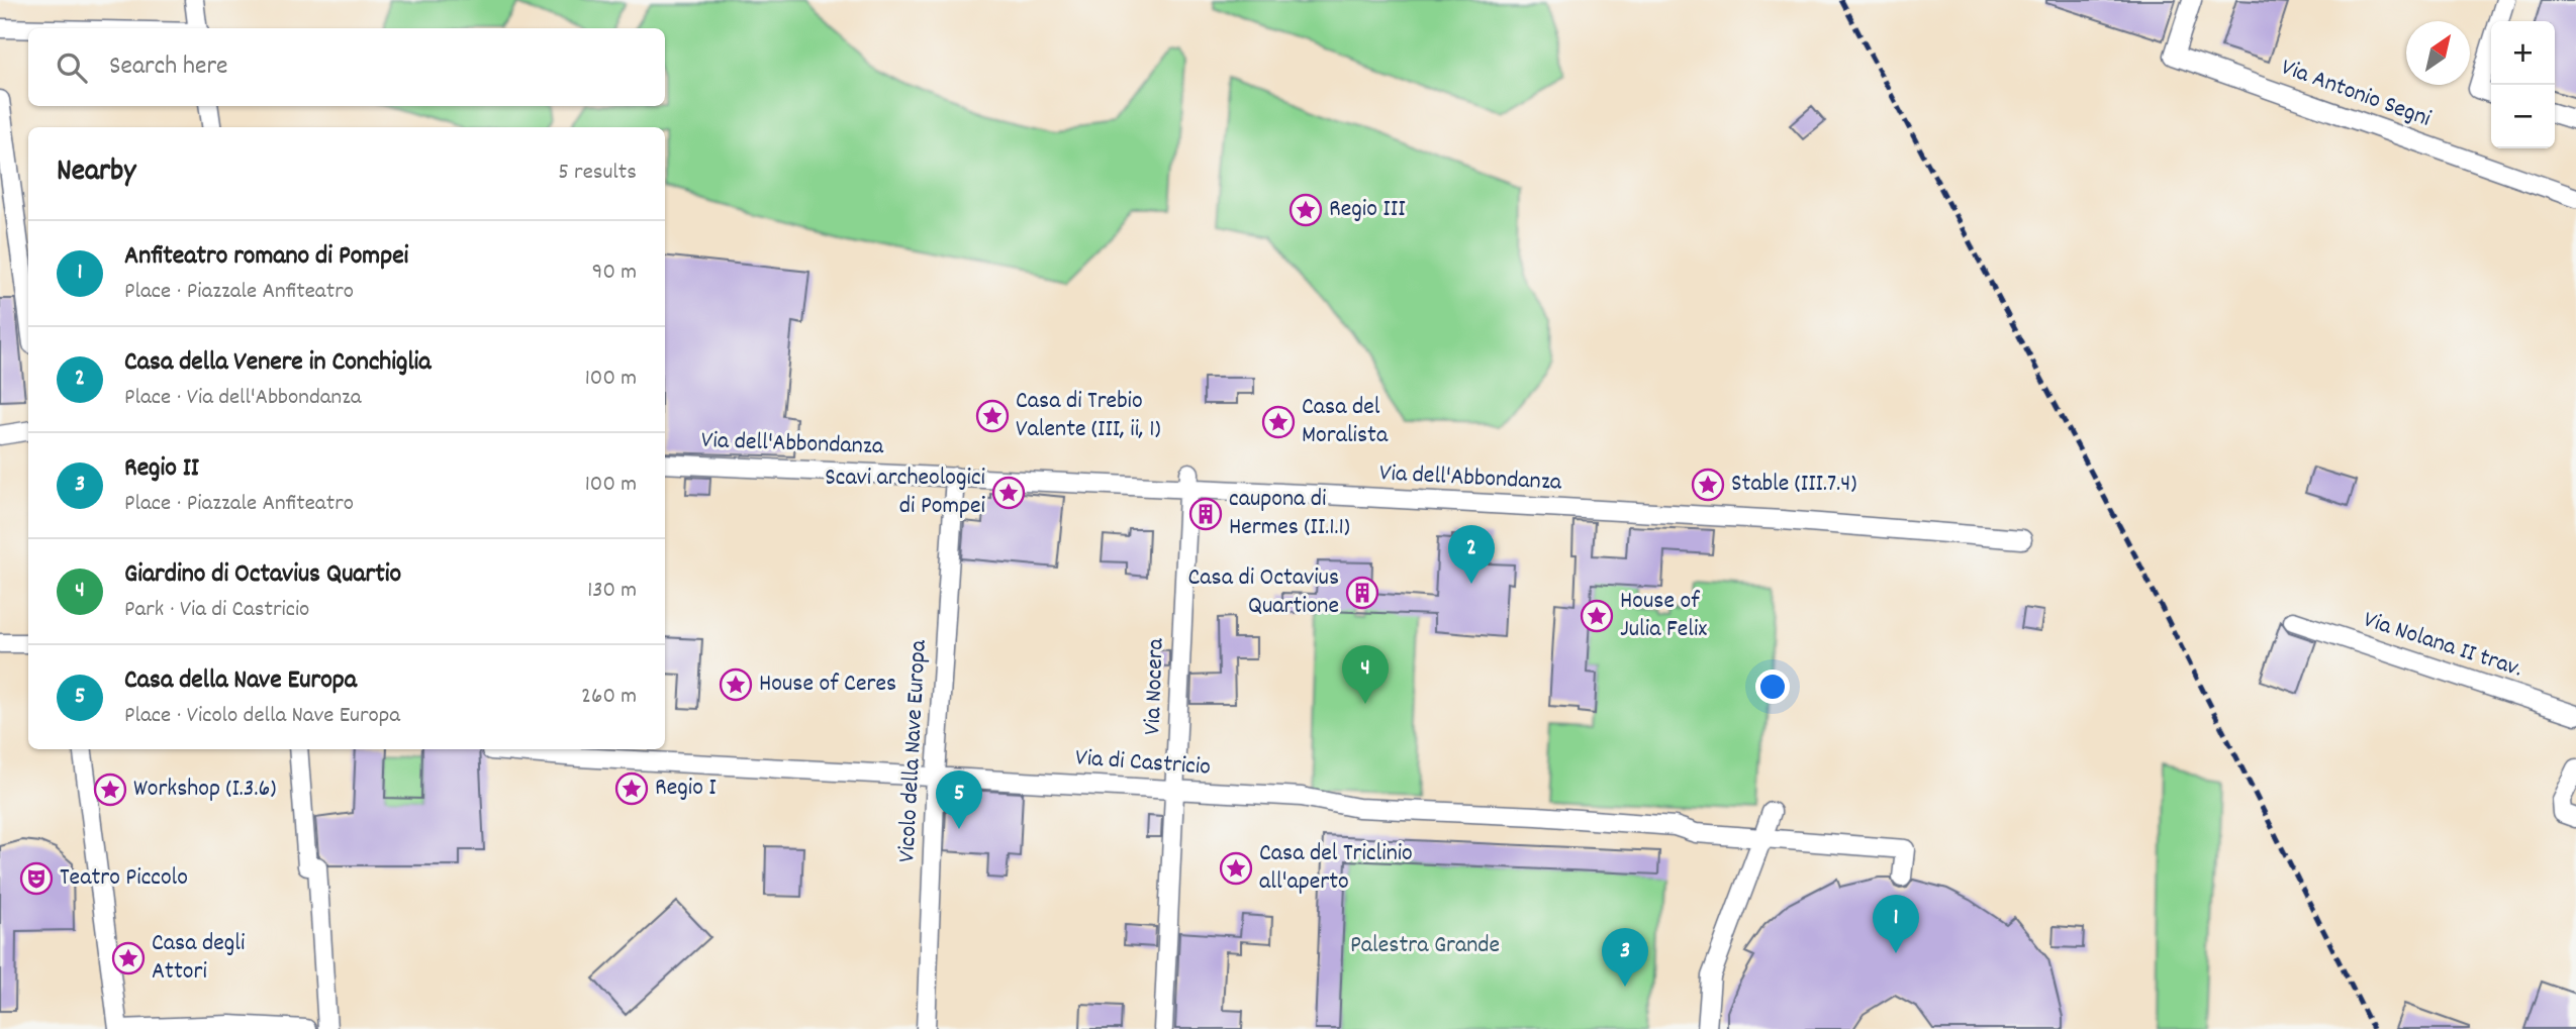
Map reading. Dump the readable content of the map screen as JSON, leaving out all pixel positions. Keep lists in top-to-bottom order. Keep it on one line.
{"streets":{"street":["Via Antonio Segni","Via dell'Abbondanza","Via Nolana II trav.","Via Nocera","Vicolo della Nave Europa","Via di Castricio"]},"crossings":[["Via dell'Abbondanza","Via Nocera"],["Via dell'Abbondanza","Vicolo della Nave Europa"],["Via Nocera","Via di Castricio"],["Vicolo della Nave Europa","Via di Castricio"]],"parks":["Palestra Grande"],"places":{"place":["Regio III","Casa di Trebio Valente (III, ii, 1)","Casa del Moralista","Stable (III.7.4)","Scavi archeologici di Pompei","House of Julia Felix","House of Ceres","Regio I","Workshop (I.3.6)","Casa del Triclinio all'aperto","Casa degli Attori"],"building":["caupona di Hermes (II.1.1)","Casa di Octavius Quartione"],"theatre":["Teatro Piccolo"]},"north":"top right","page":{"map_buttons":["+","−"],"search":"Search here","heading":["Nearby","5 results"],"list":[{"mark":"1","name":"Anfiteatro romano di Pompei","note":"Place · Piazzale Anfiteatro","value":"90 m"},{"mark":"2","name":"Casa della Venere in Conchiglia","note":"Place · Via dell'Abbondanza","value":"100 m"},{"mark":"3","name":"Regio II","note":"Place · Piazzale Anfiteatro","value":"100 m"},{"mark":"4","name":"Giardino di Octavius Quartio","note":"Park · Via di Castricio","value":"130 m"},{"mark":"5","name":"Casa della Nave Europa","note":"Place · Vicolo della Nave Europa","value":"260 m"}],"pins":["2","4","5","1","3"]}}
